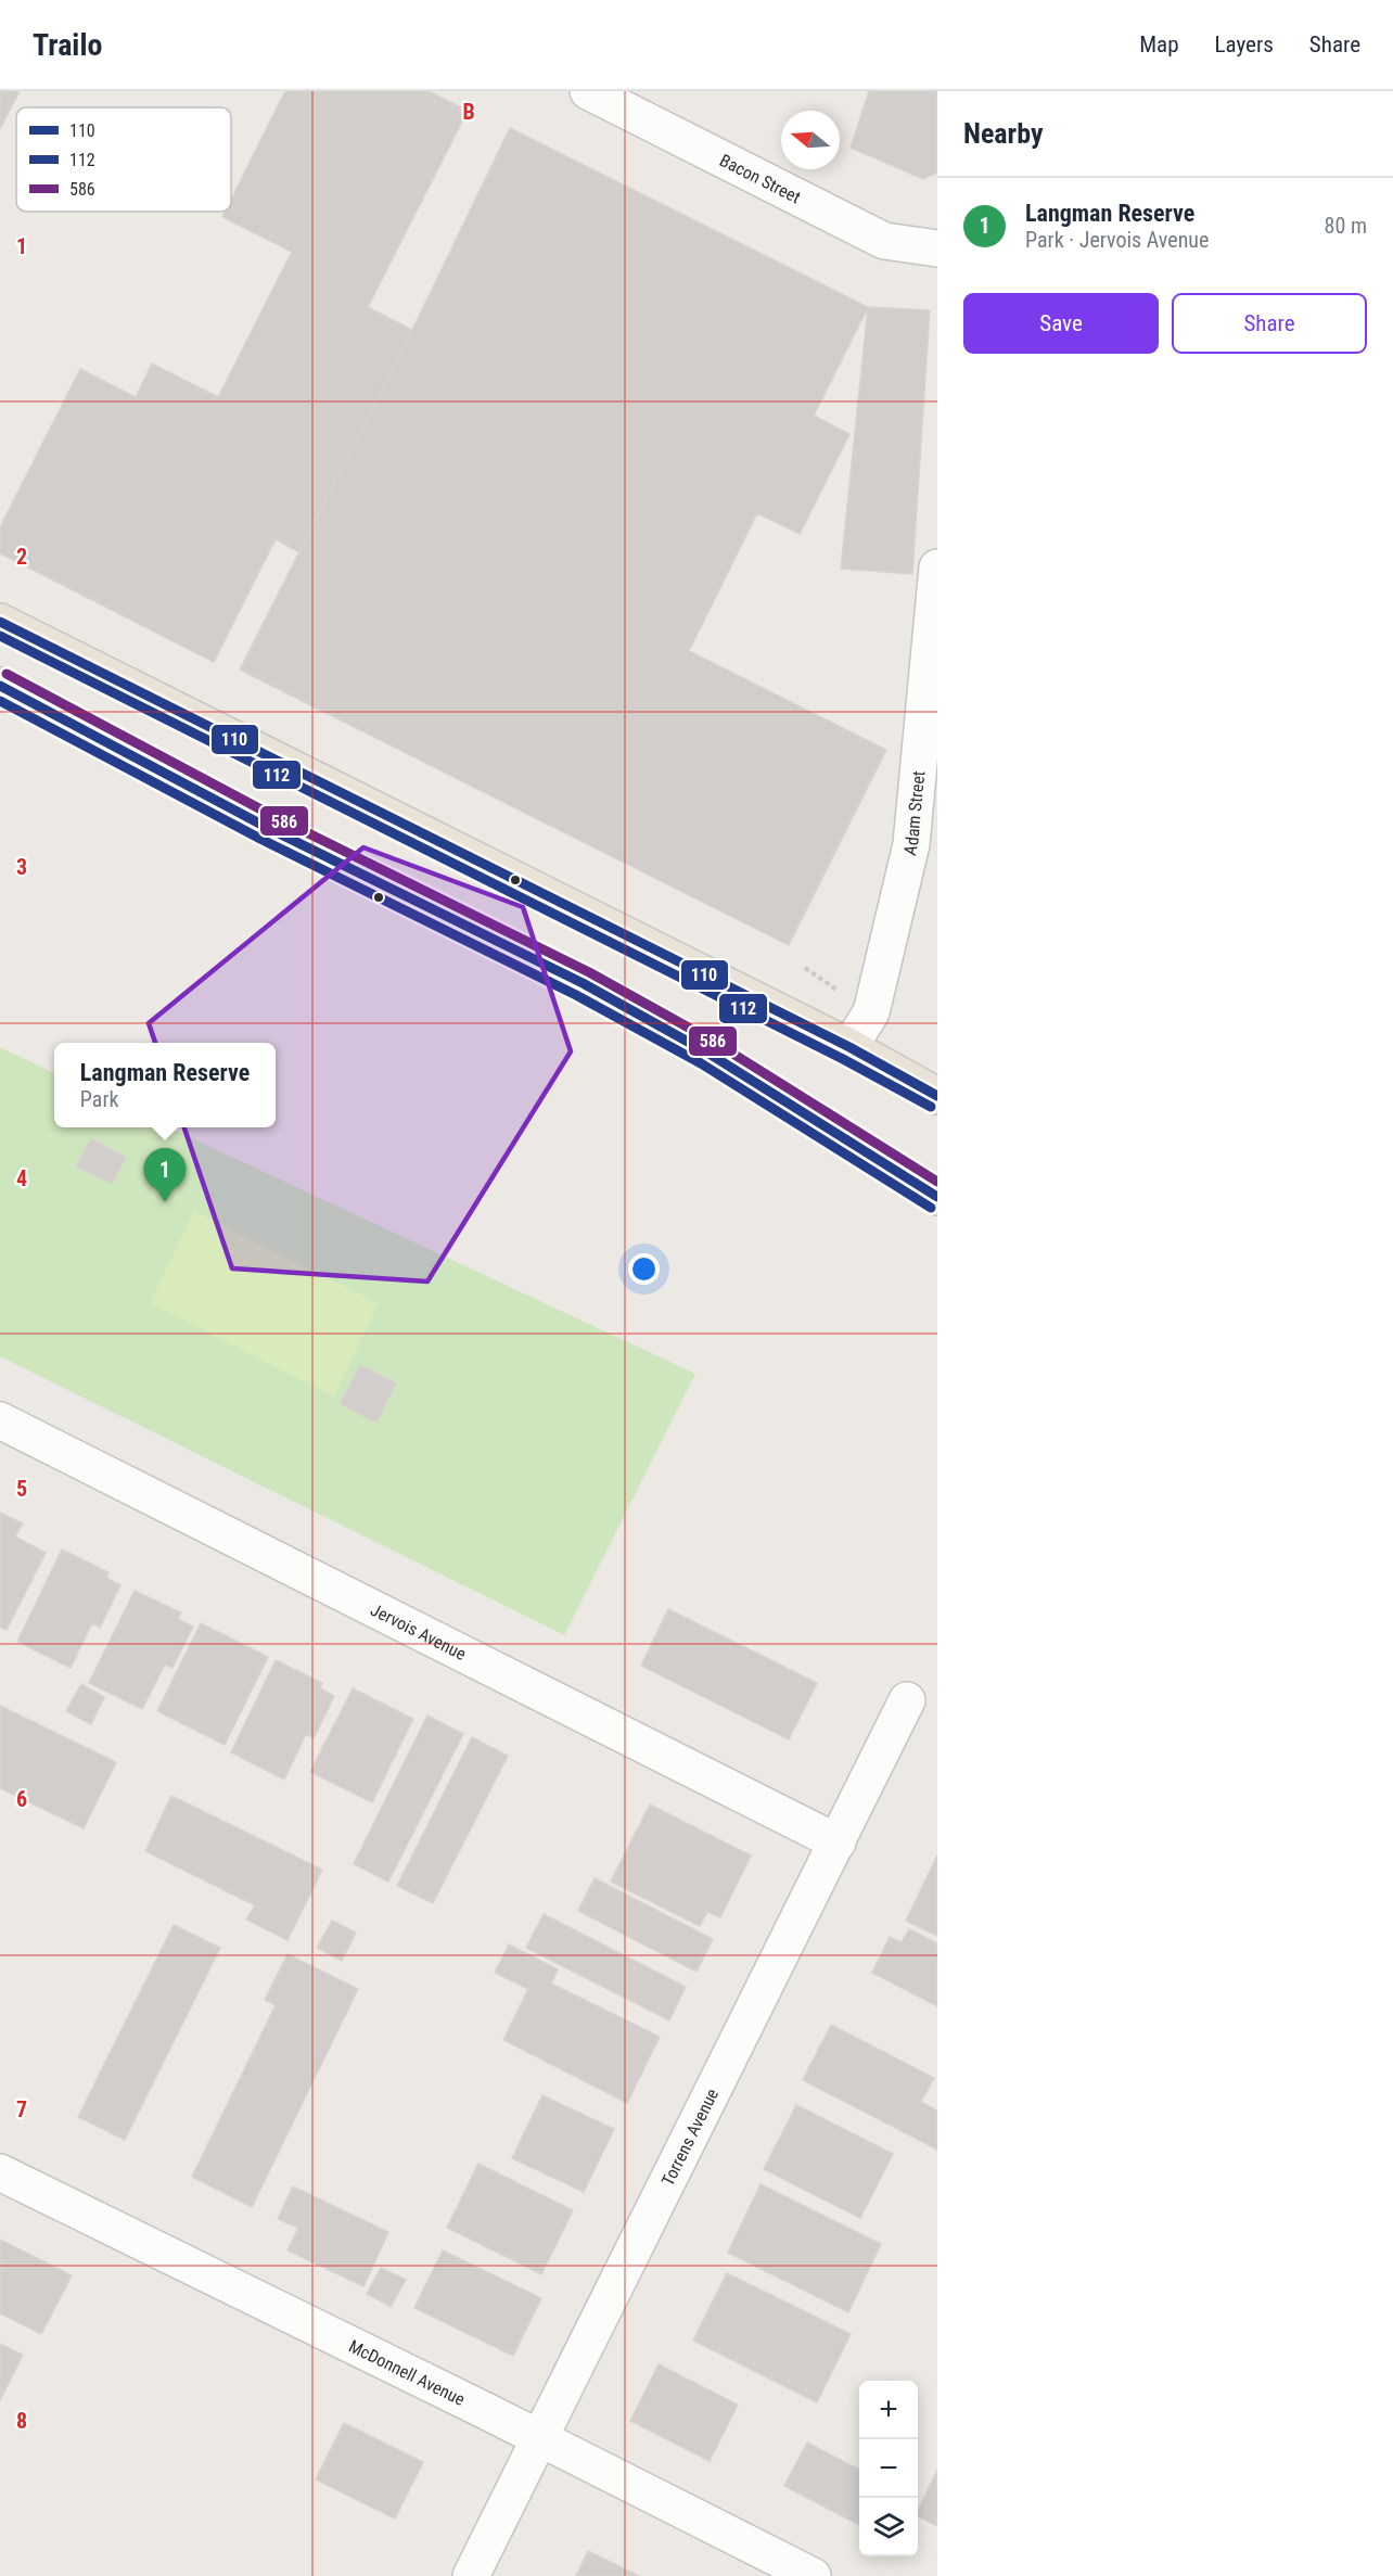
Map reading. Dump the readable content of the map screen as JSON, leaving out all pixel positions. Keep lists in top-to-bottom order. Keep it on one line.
{"streets":{"street":["Bacon Street","Adam Street","Jervois Avenue","Torrens Avenue","McDonnell Avenue"]},"crossings":[["Jervois Avenue","Torrens Avenue"],["Torrens Avenue","McDonnell Avenue"]],"lines":["transit line 110","transit line 112","transit line 586"],"legend":["110","112","586"],"north":"left","page":{"header":"Trailo","nav":["Map","Layers","Share"],"heading":"Nearby","list":[{"mark":"1","name":"Langman Reserve","note":"Park · Jervois Avenue","value":"80 m"}],"buttons":["Save","Share"],"popup":["Langman Reserve","Park"],"pins":"1","map_buttons":["+","−"]},"grid":{"columns":["B"],"rows":["1","2","3","4","5","6","7","8"]}}
